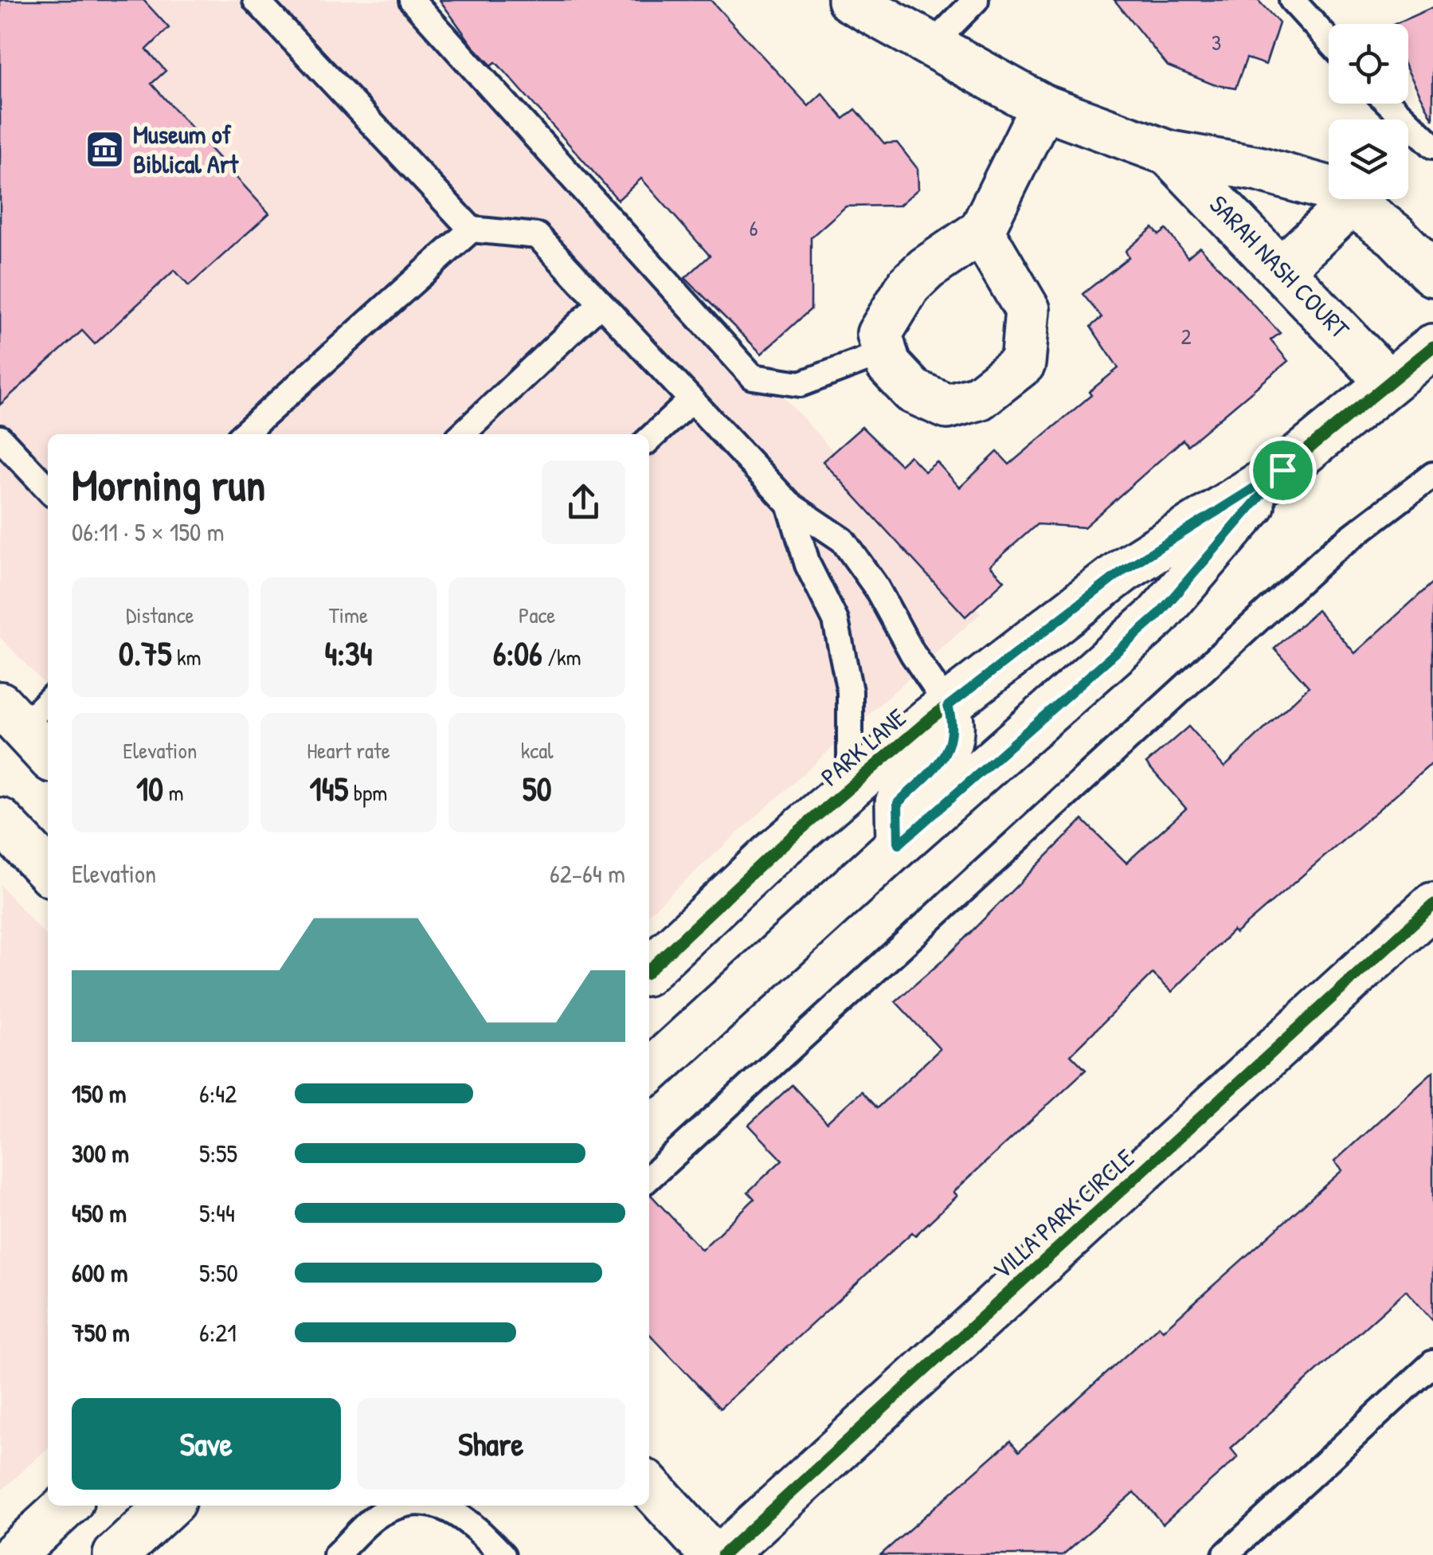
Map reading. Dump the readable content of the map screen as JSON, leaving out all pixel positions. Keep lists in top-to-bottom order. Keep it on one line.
{"streets":{"street":["SARAH NASH COURT","PARK LANE","VILLA PARK CIRCLE"]},"crossings":[["SARAH NASH COURT","PARK LANE"]],"places":{"museum":["Museum of Biblical Art"]},"house_numbers":["3","6","2"],"page":{"heading":["Morning run","06:11 · 5 × 150 m"],"stats":[["Distance","0.75 km"],["Time","4:34"],["Pace","6:06 /km"],["Elevation","10 m"],["Heart rate","145 bpm"],["kcal","50"]],"chart":["Elevation","62–64 m"],"list":[{"name":"150 m","note":"6:42"},{"name":"300 m","note":"5:55"},{"name":"450 m","note":"5:44"},{"name":"600 m","note":"5:50"},{"name":"750 m","note":"6:21"}],"buttons":["Save","Share"]}}
